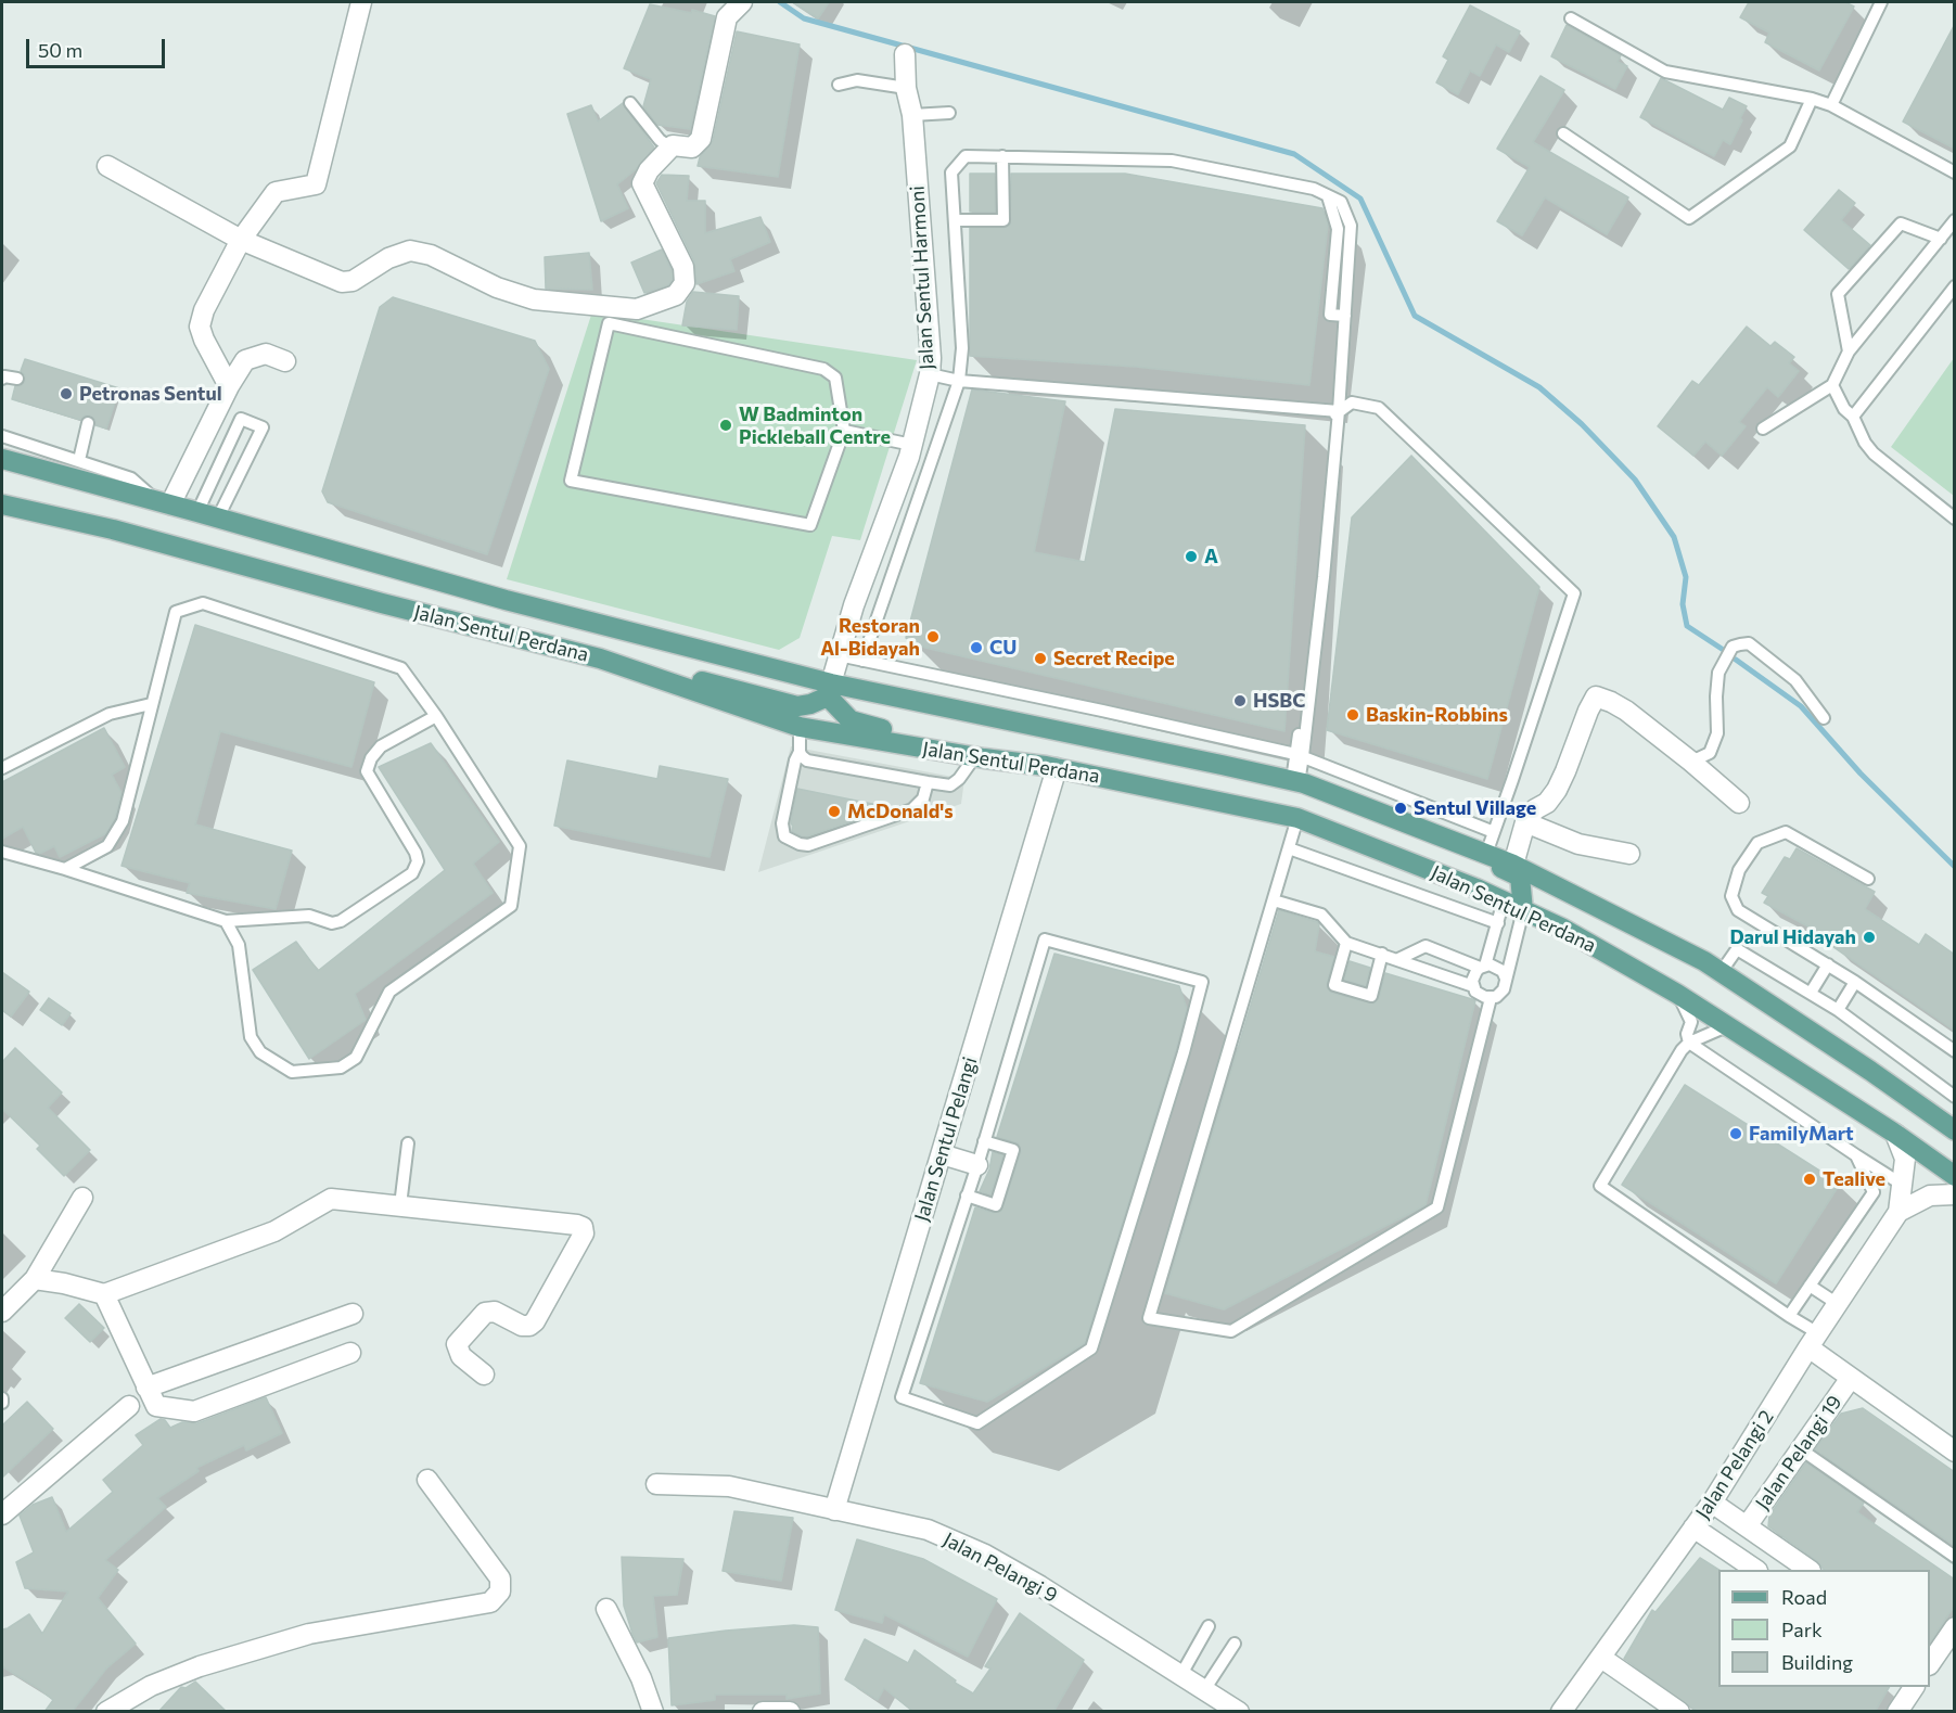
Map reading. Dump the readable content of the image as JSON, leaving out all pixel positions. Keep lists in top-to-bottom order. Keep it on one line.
{"streets":{"main road":["Jalan Sentul Perdana"],"street":["Jalan Sentul Harmoni","Jalan Sentul Pelangi","Jalan Pelangi 19","Jalan Pelangi 2","Jalan Pelangi 9"]},"crossings":[["Jalan Sentul Harmoni","Jalan Sentul Perdana"],["Jalan Sentul Perdana","Jalan Sentul Pelangi"],["Jalan Sentul Perdana","Jalan Pelangi 2"],["Jalan Sentul Pelangi","Jalan Pelangi 9"]],"places":["Petronas Sentul","W Badminton Pickleball Centre","A","Restoran Al-Bidayah","CU","Secret Recipe","HSBC","Baskin-Robbins","Sentul Village","McDonald's","Darul Hidayah","FamilyMart","Tealive"],"legend":["Road","Park","Building"],"scale_bar":"50 m"}
